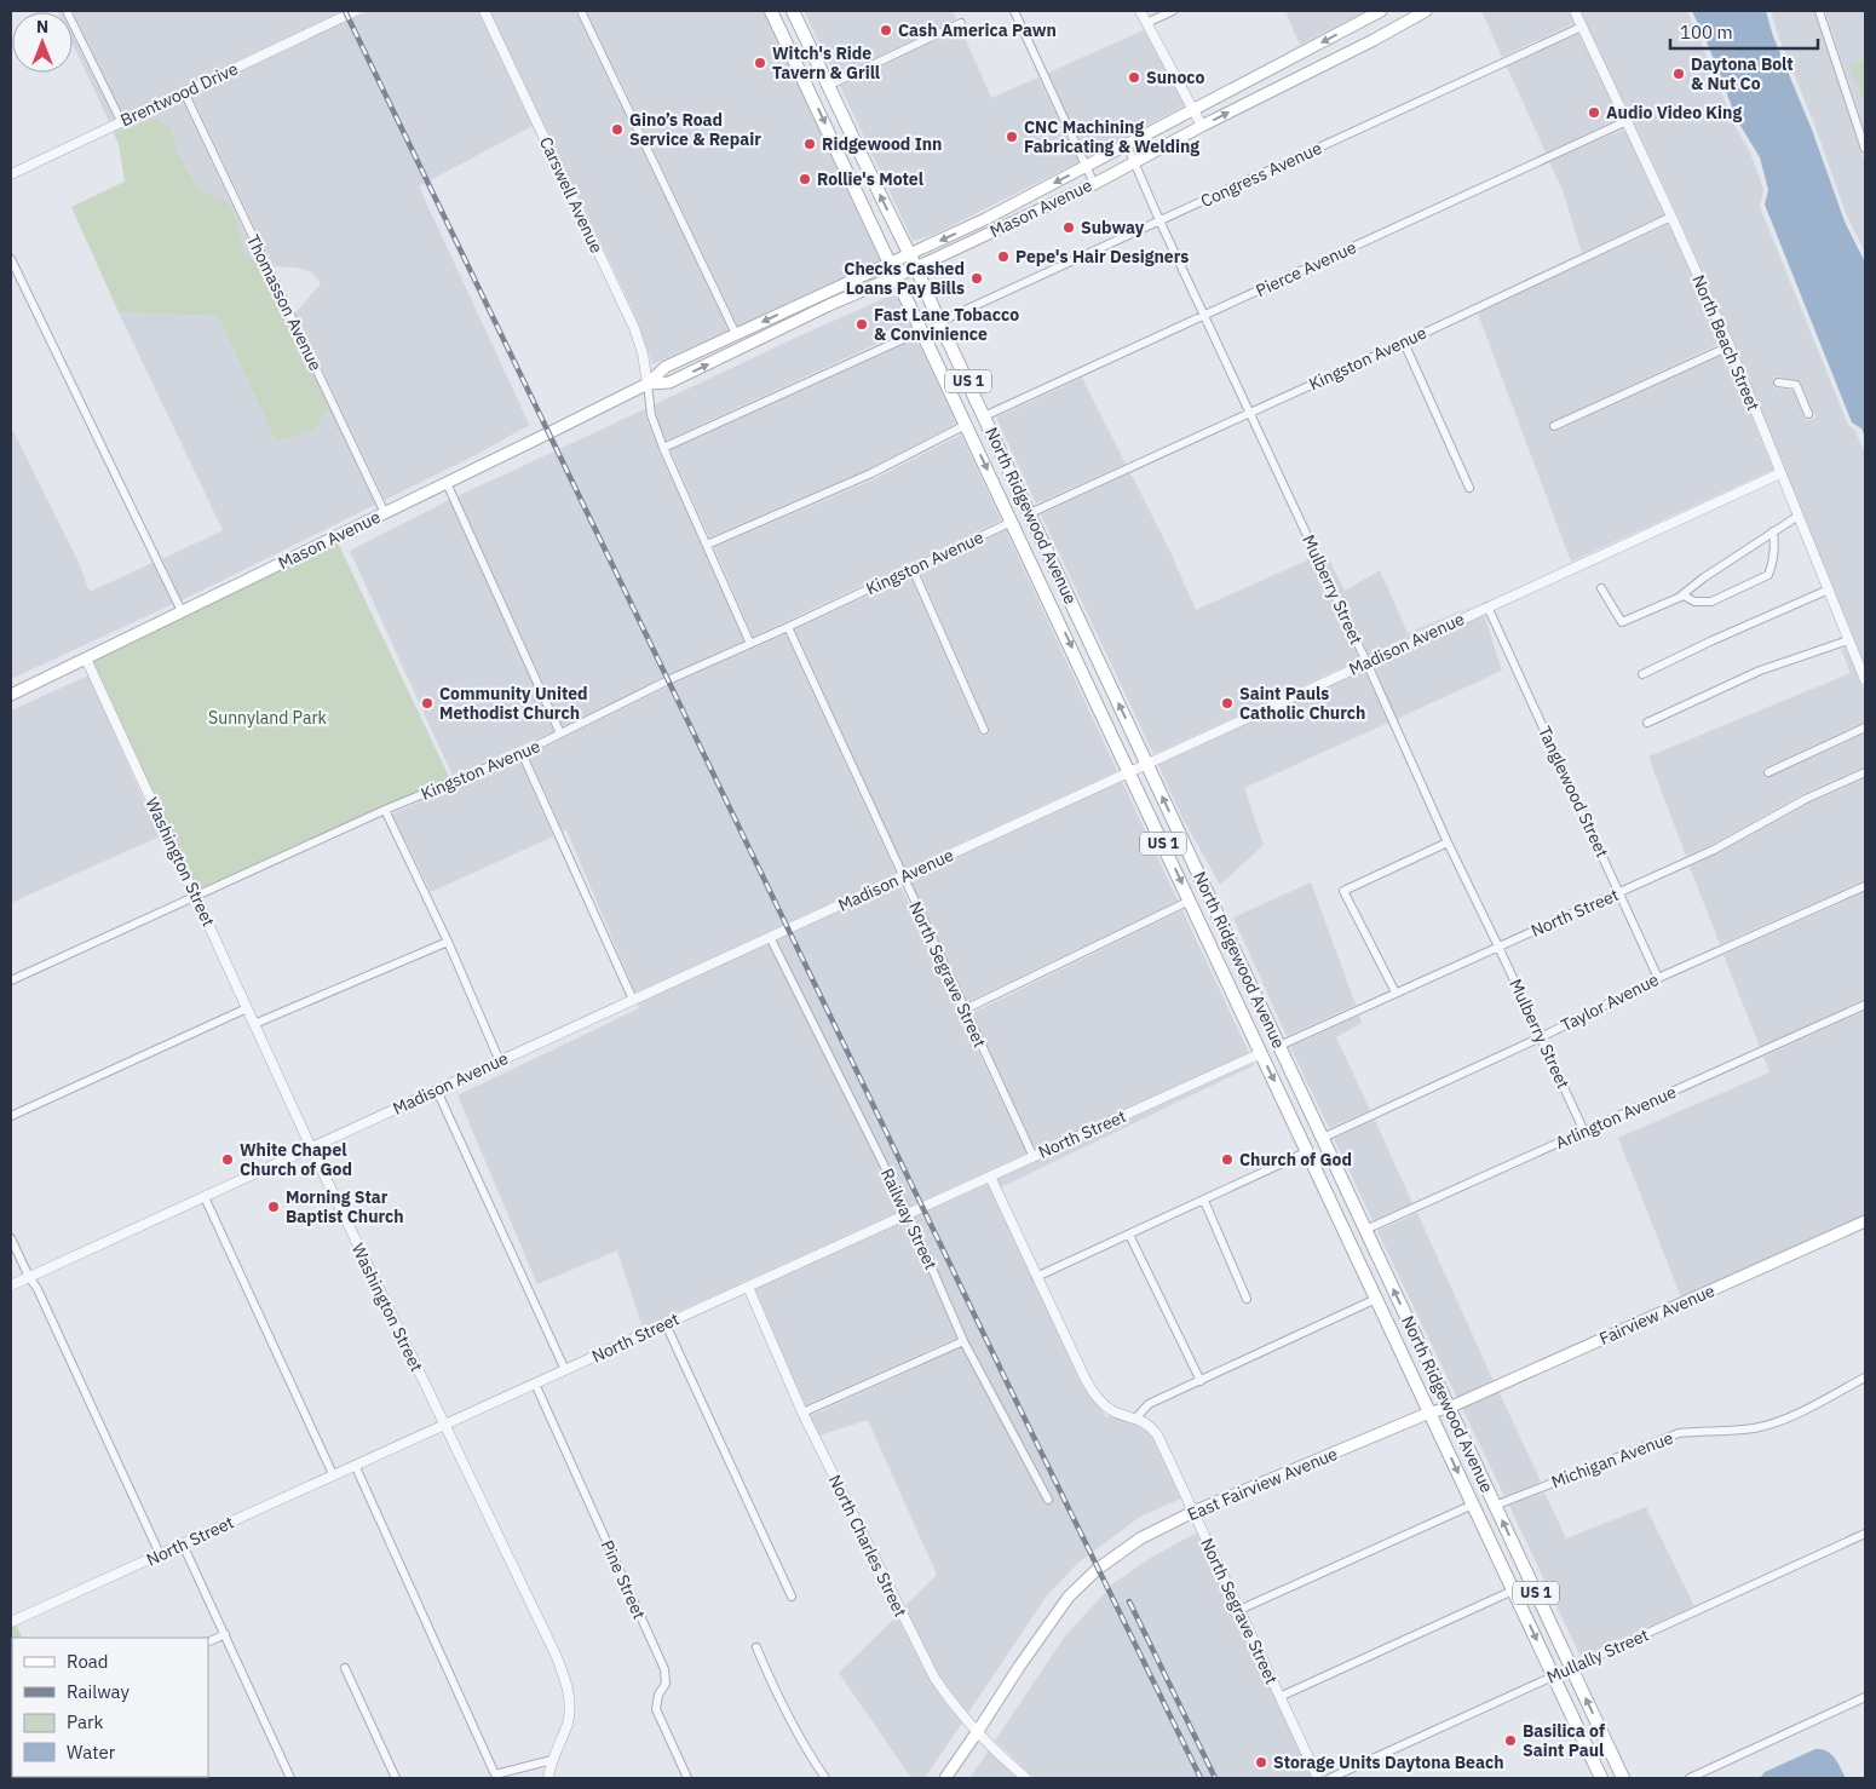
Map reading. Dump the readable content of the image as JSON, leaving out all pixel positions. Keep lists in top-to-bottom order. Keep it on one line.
{"streets":{"main road":["Mason Avenue","US 1","North Ridgewood Avenue","Fairview Avenue","East Fairview Avenue"],"street":["Brentwood Drive","Congress Avenue","Carswell Avenue","Pierce Avenue","Thomasson Avenue","North Beach Street","Kingston Avenue","Mulberry Street","Madison Avenue","Tanglewood Street","Washington Street","North Street","North Segrave Street","Taylor Avenue","Arlington Avenue","Railway Street","Michigan Avenue","North Charles Street","Pine Street","Mullally Street"]},"crossings":[["Brentwood Drive","Thomasson Avenue"],["Congress Avenue","North Beach Street"],["Congress Avenue","North Ridgewood Avenue"],["Congress Avenue","Mulberry Street"],["Carswell Avenue","Mason Avenue"],["Mason Avenue","Thomasson Avenue"],["Mason Avenue","North Ridgewood Avenue"],["Mason Avenue","Mulberry Street"],["Mason Avenue","Washington Street"],["Pierce Avenue","North Beach Street"],["Pierce Avenue","North Ridgewood Avenue"],["Pierce Avenue","Mulberry Street"],["North Beach Street","Kingston Avenue"],["North Beach Street","Madison Avenue"],["Kingston Avenue","North Ridgewood Avenue"],["Kingston Avenue","Mulberry Street"],["Kingston Avenue","Washington Street"],["Kingston Avenue","North Segrave Street"],["North Ridgewood Avenue","Madison Avenue"],["North Ridgewood Avenue","North Street"],["North Ridgewood Avenue","Taylor Avenue"],["North Ridgewood Avenue","Arlington Avenue"],["North Ridgewood Avenue","Fairview Avenue"],["North Ridgewood Avenue","Michigan Avenue"],["North Ridgewood Avenue","East Fairview Avenue"],["North Ridgewood Avenue","Mullally Street"],["Mulberry Street","Madison Avenue"],["Mulberry Street","North Street"],["Mulberry Street","Taylor Avenue"],["Mulberry Street","Arlington Avenue"],["Madison Avenue","Tanglewood Street"],["Madison Avenue","Washington Street"],["Madison Avenue","North Segrave Street"],["Madison Avenue","Railway Street"],["Tanglewood Street","North Street"],["Tanglewood Street","Taylor Avenue"],["Washington Street","North Street"],["North Street","North Segrave Street"],["North Street","Railway Street"],["North Street","North Charles Street"],["North Street","Pine Street"],["North Segrave Street","East Fairview Avenue"],["Fairview Avenue","East Fairview Avenue"],["East Fairview Avenue","North Charles Street"]],"parks":["Sunnyland Park"],"places":["Cash America Pawn","Witch's Ride Tavern & Grill","Daytona Bolt & Nut Co","Sunoco","Audio Video King","Gino’s Road Service & Repair","CNC Machining Fabricating & Welding","Ridgewood Inn","Rollie's Motel","Subway","Pepe's Hair Designers","Checks Cashed Loans Pay Bills","Fast Lane Tobacco & Convinience","Community United Methodist Church","Saint Pauls Catholic Church","White Chapel Church of God","Church of God","Morning Star Baptist Church","Basilica of Saint Paul","Storage Units Daytona Beach"],"legend":["Road","Railway","Park","Water"],"scale_bar":"100 m","north":"top"}
